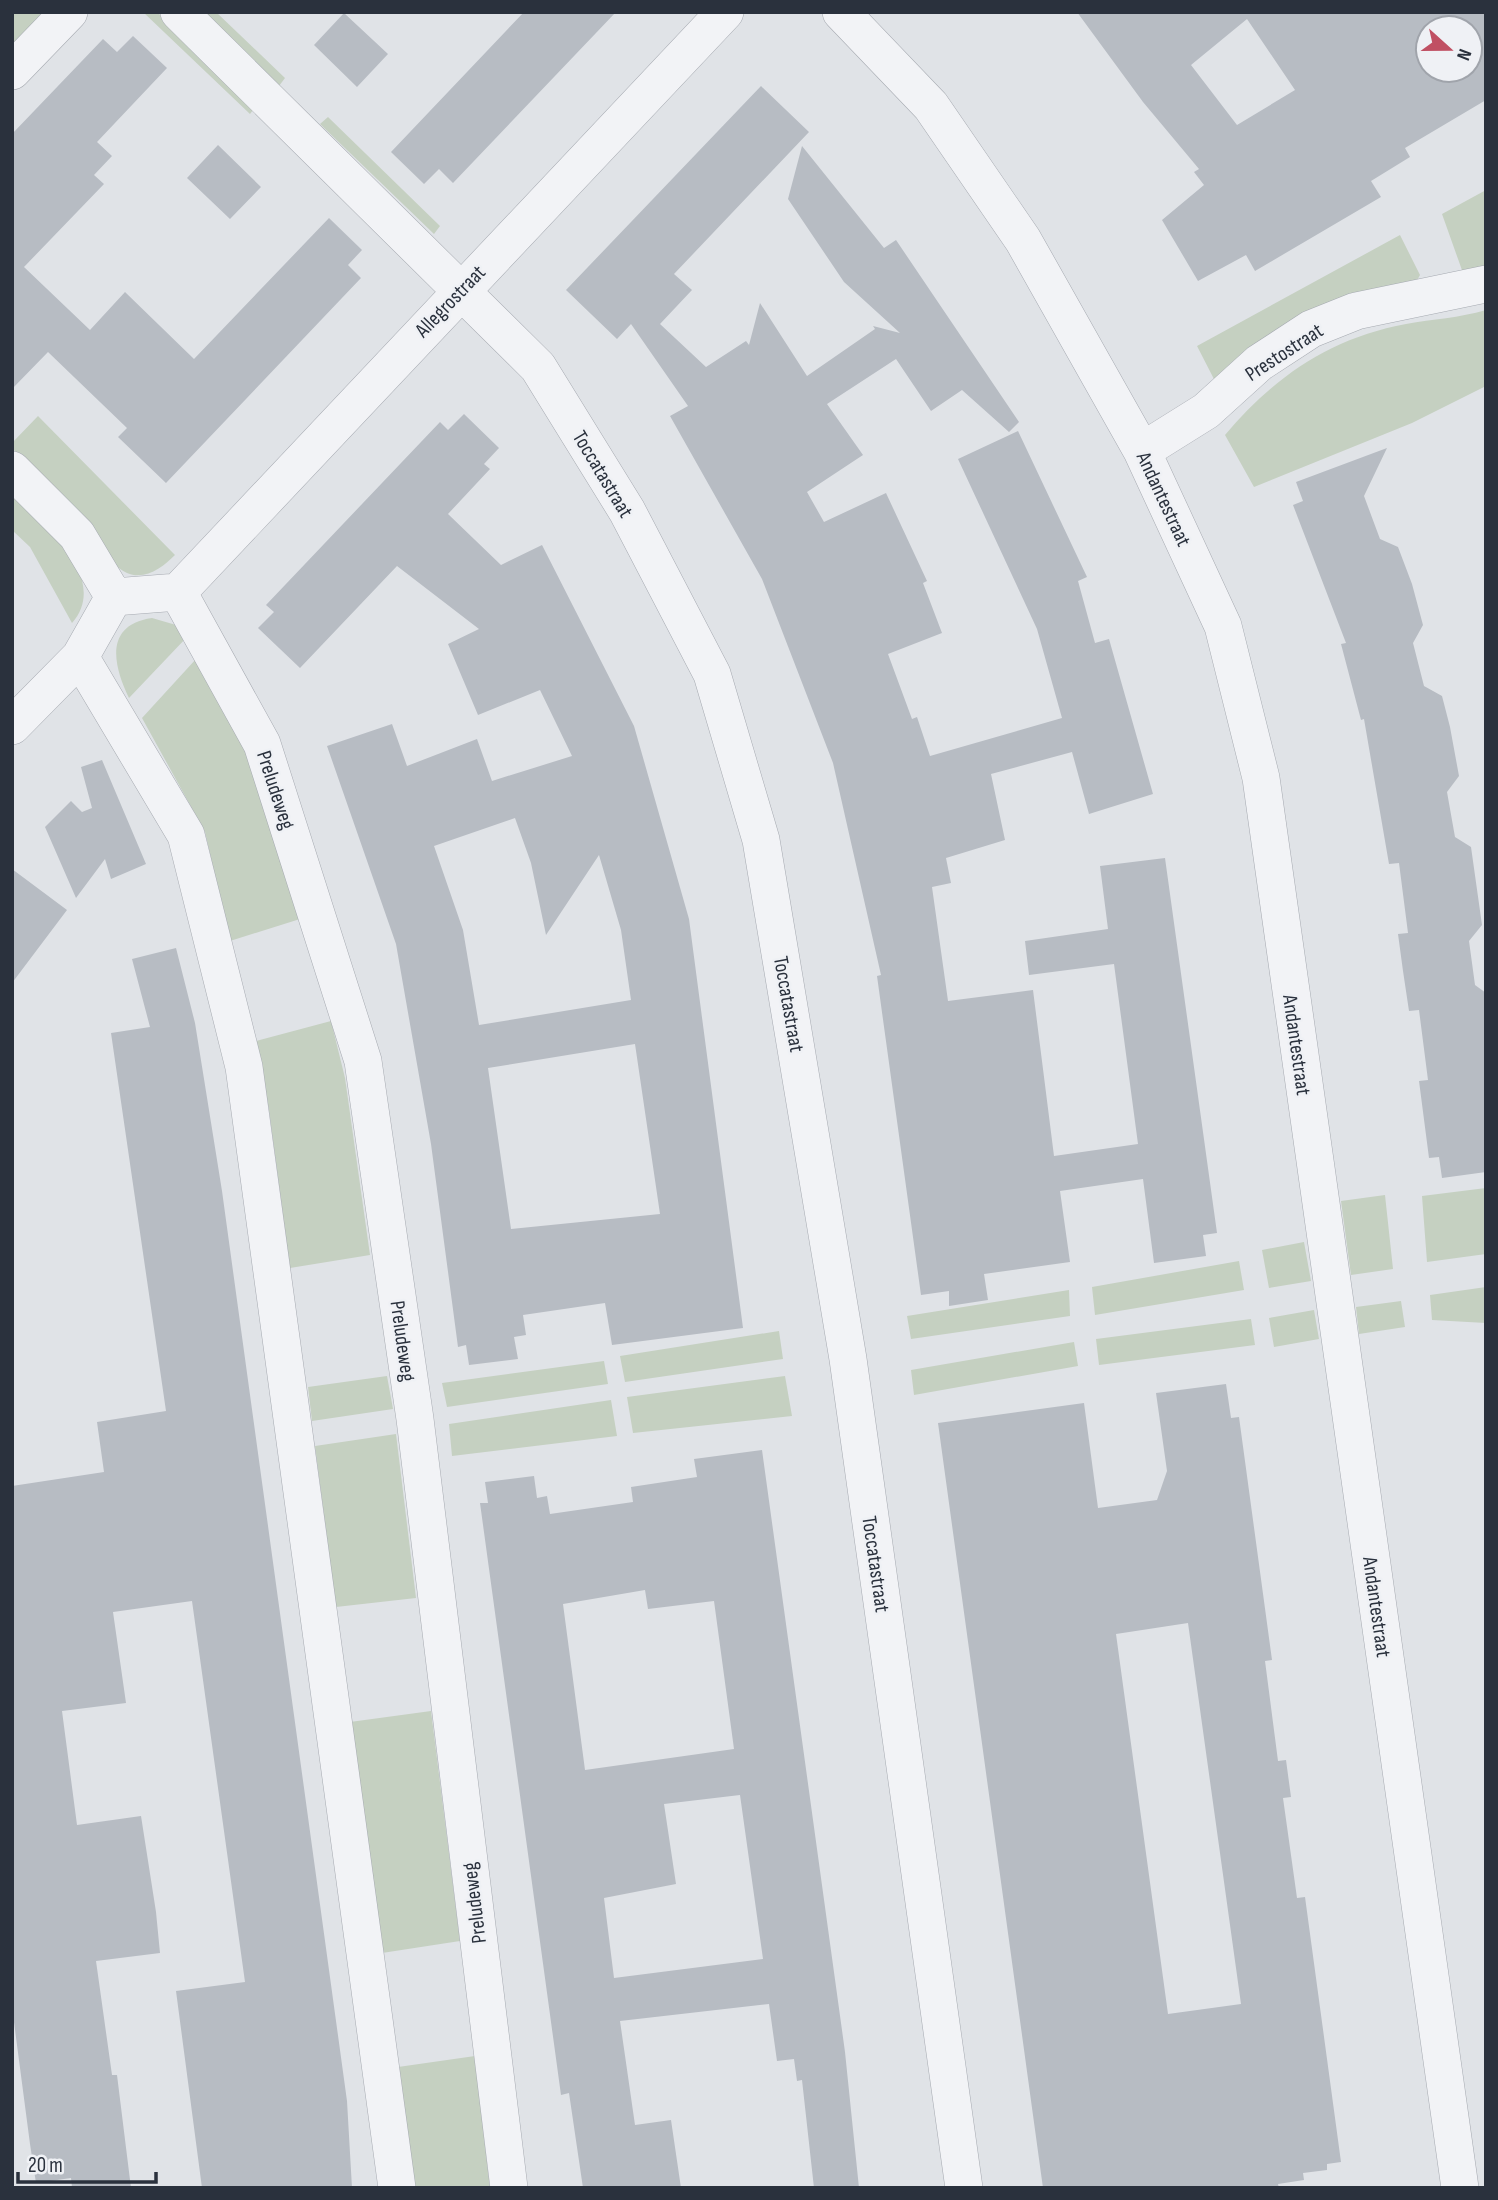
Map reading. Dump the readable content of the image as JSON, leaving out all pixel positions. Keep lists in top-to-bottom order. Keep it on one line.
{"streets":{"street":["Allegrostraat","Prestostraat","Toccatastraat","Andantestraat","Preludeweg"]},"crossings":[["Allegrostraat","Toccatastraat"],["Allegrostraat","Preludeweg"],["Prestostraat","Andantestraat"]],"scale_bar":"20 m","north":"right"}
